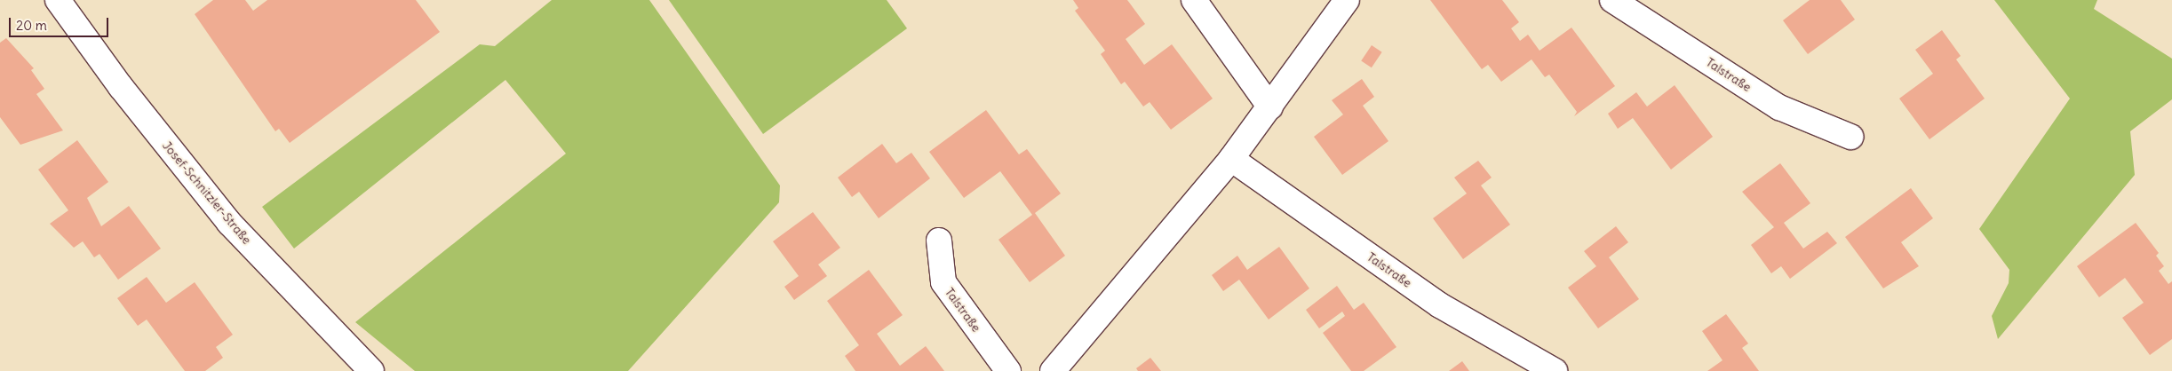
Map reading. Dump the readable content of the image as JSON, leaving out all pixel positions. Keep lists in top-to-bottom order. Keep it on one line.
{"streets":{"street":["Talstraße","Josef-Schnitzler-Straße"]},"scale_bar":"20 m"}
